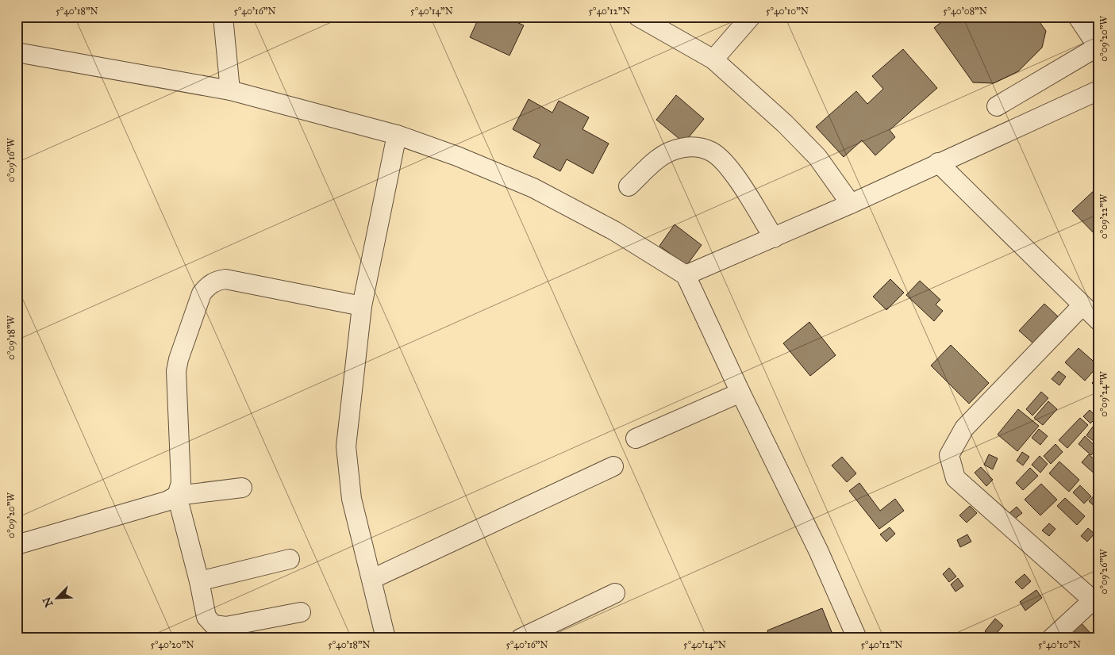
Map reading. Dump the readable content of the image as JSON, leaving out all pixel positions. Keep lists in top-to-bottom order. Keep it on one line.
{"north":"bottom left","coordinates":["5°40'18\"N","5°40'16\"N","5°40'14\"N","5°40'12\"N","5°40'10\"N","5°40'08\"N","0°09'20\"W","0°09'16\"W","0°09'22\"W","0°09'18\"W","0°09'24\"W","0°09'26\"W","5°40'20\"N"]}
